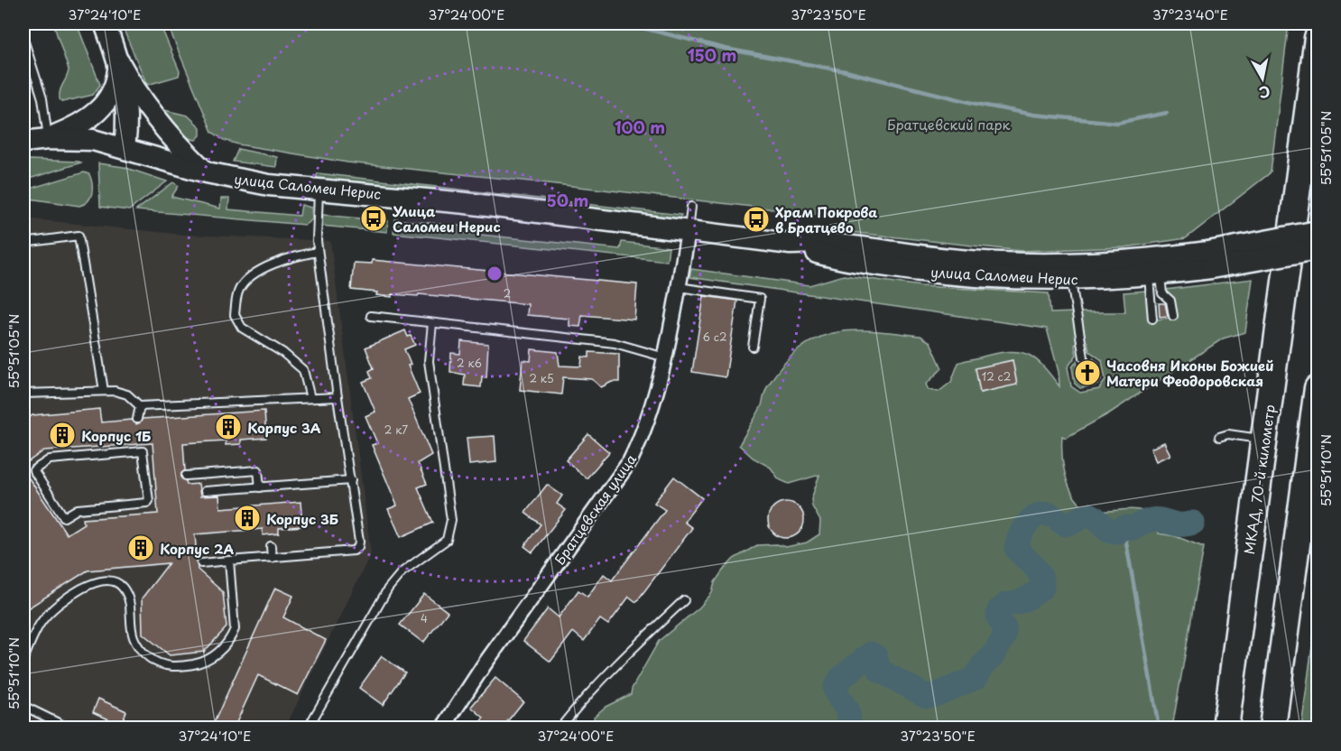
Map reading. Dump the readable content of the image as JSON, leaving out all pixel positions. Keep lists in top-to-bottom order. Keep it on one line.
{"streets":{"highway":["МКАД, 70-й километр"],"main road":["улица Саломеи Нерис"],"street":["Братцевская улица"]},"crossings":[["улица Саломеи Нерис","Братцевская улица"]],"parks":["Братцевский парк"],"places":{"bus stop":["Улица Саломеи Нерис","Храм Покрова в Братцево"],"church":["Часовня Иконы Божией Матери Феодоровская"],"building":["Корпус 3А","Корпус 1Б","Корпус 3Б","Корпус 2А"]},"house_numbers":["2","6 с2","2 к6","12 с2","2 к5","2 к7","4"],"north":"bottom","coordinates":["37°24'10\"E","37°24'00\"E","37°23'50\"E","37°23'40\"E","55°51'05\"N","55°51'10\"N"],"rings":["150 m","100 m","50 m"]}
